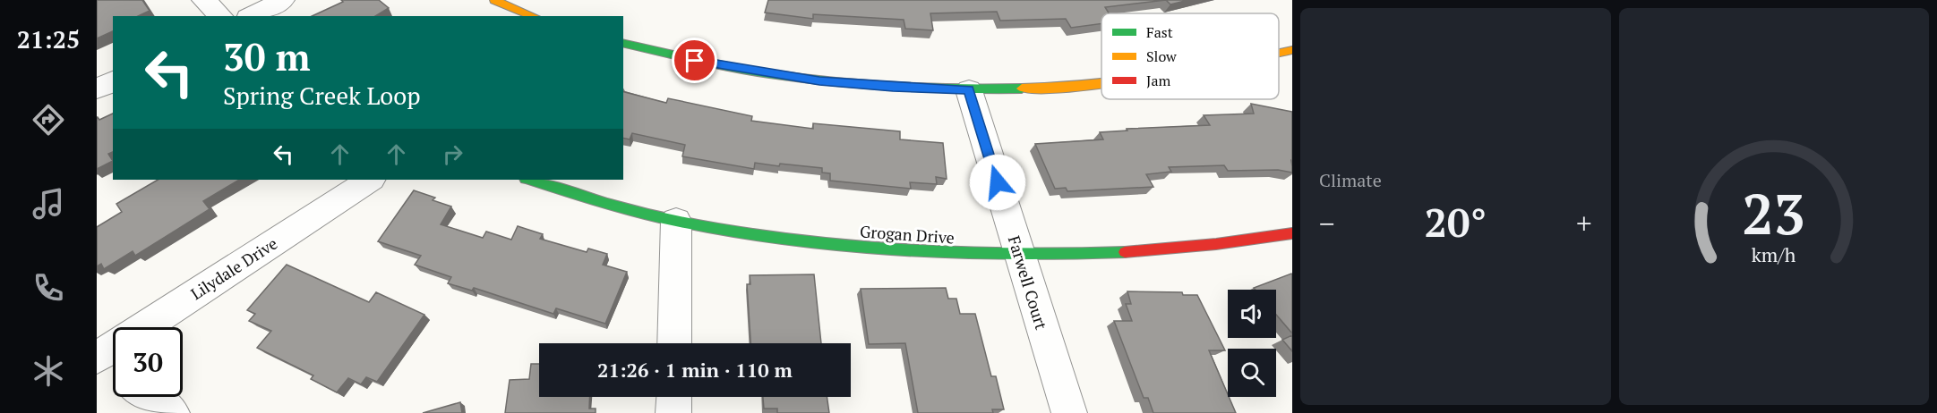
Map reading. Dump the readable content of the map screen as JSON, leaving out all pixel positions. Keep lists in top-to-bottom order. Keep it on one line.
{"streets":{"street":["Grogan Drive","Lilydale Drive","Farwell Court"]},"crossings":[["Grogan Drive","Farwell Court"]],"legend":["Fast","Slow","Jam"],"page":{"tabs":"21:25","tile":"Climate","turn":["30 m","Spring Creek Loop"],"heat":["−","20°","+"],"limit":"30","trip":"21:26 · 1 min · 110 m","gauge":["23","km/h"]}}
